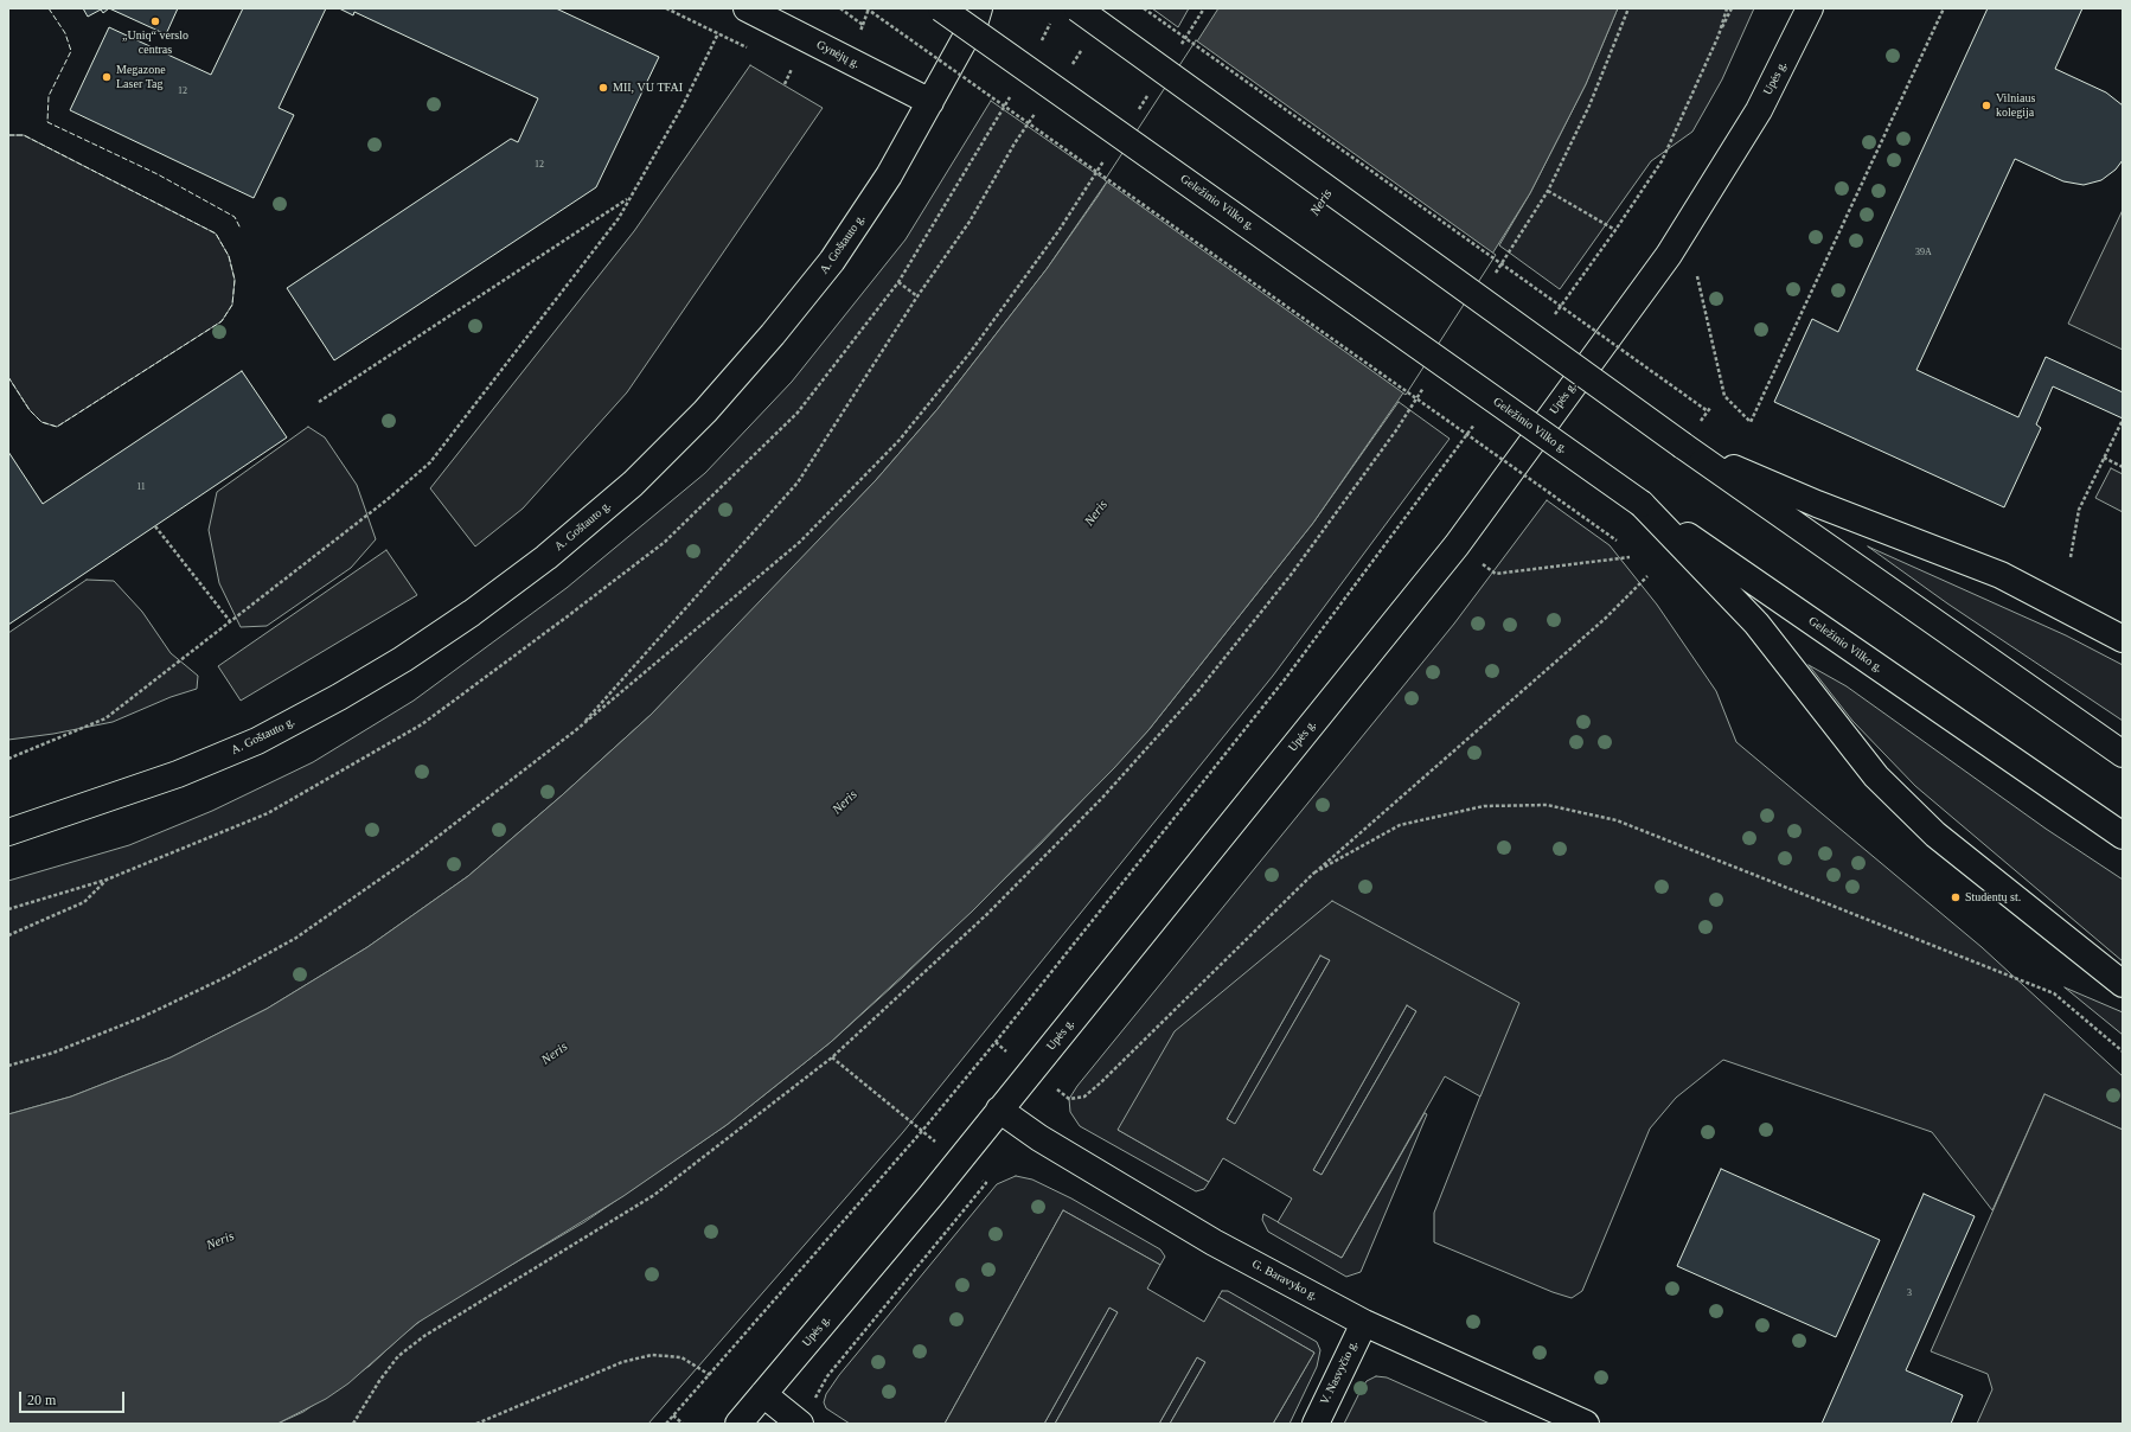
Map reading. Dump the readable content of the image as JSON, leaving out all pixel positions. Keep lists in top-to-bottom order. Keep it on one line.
{"streets":{"main road":["Gynėjų g.","Upės g.","Geležinio Vilko g.","A. Goštauto g.","G. Baravyko g.","V. Nasvyčio g."]},"crossings":[["Gynėjų g.","A. Goštauto g."],["Upės g.","G. Baravyko g."],["G. Baravyko g.","V. Nasvyčio g."]],"water":["Neris"],"places":["„Uniq“ verslo centras","Megazone Laser Tag","MII, VU TFAI","Vilniaus kolegija","Studentų st."],"house_numbers":["12","12","39A","11","3"],"scale_bar":"20 m"}
